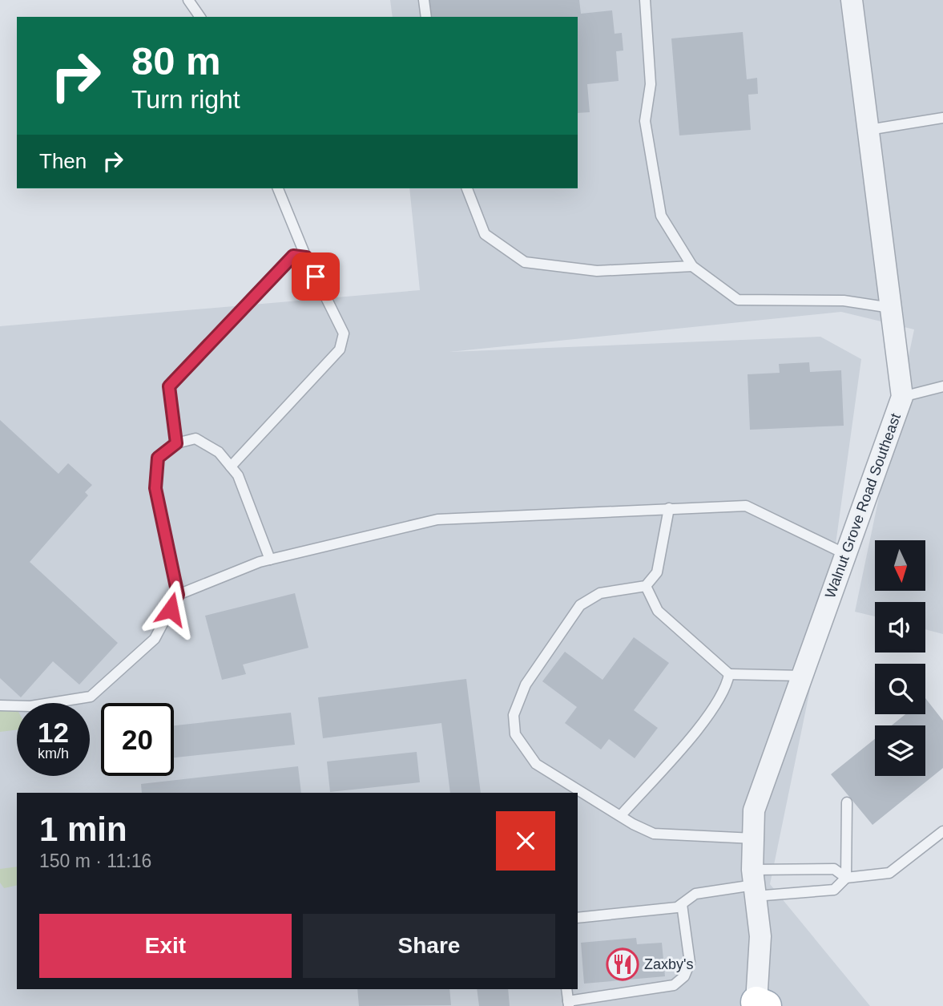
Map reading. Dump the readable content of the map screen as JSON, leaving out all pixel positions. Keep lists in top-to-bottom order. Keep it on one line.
{"streets":{"street":["Walnut Grove Road Southeast"]},"places":{"restaurant":["Zaxby's"]},"north":"bottom","page":{"turn":["80 m","Turn right"],"then":"Then","speed":"12 km/h","limit":"20","heading":["1 min","150 m · 11:16"],"buttons":["Exit","Share"]}}
